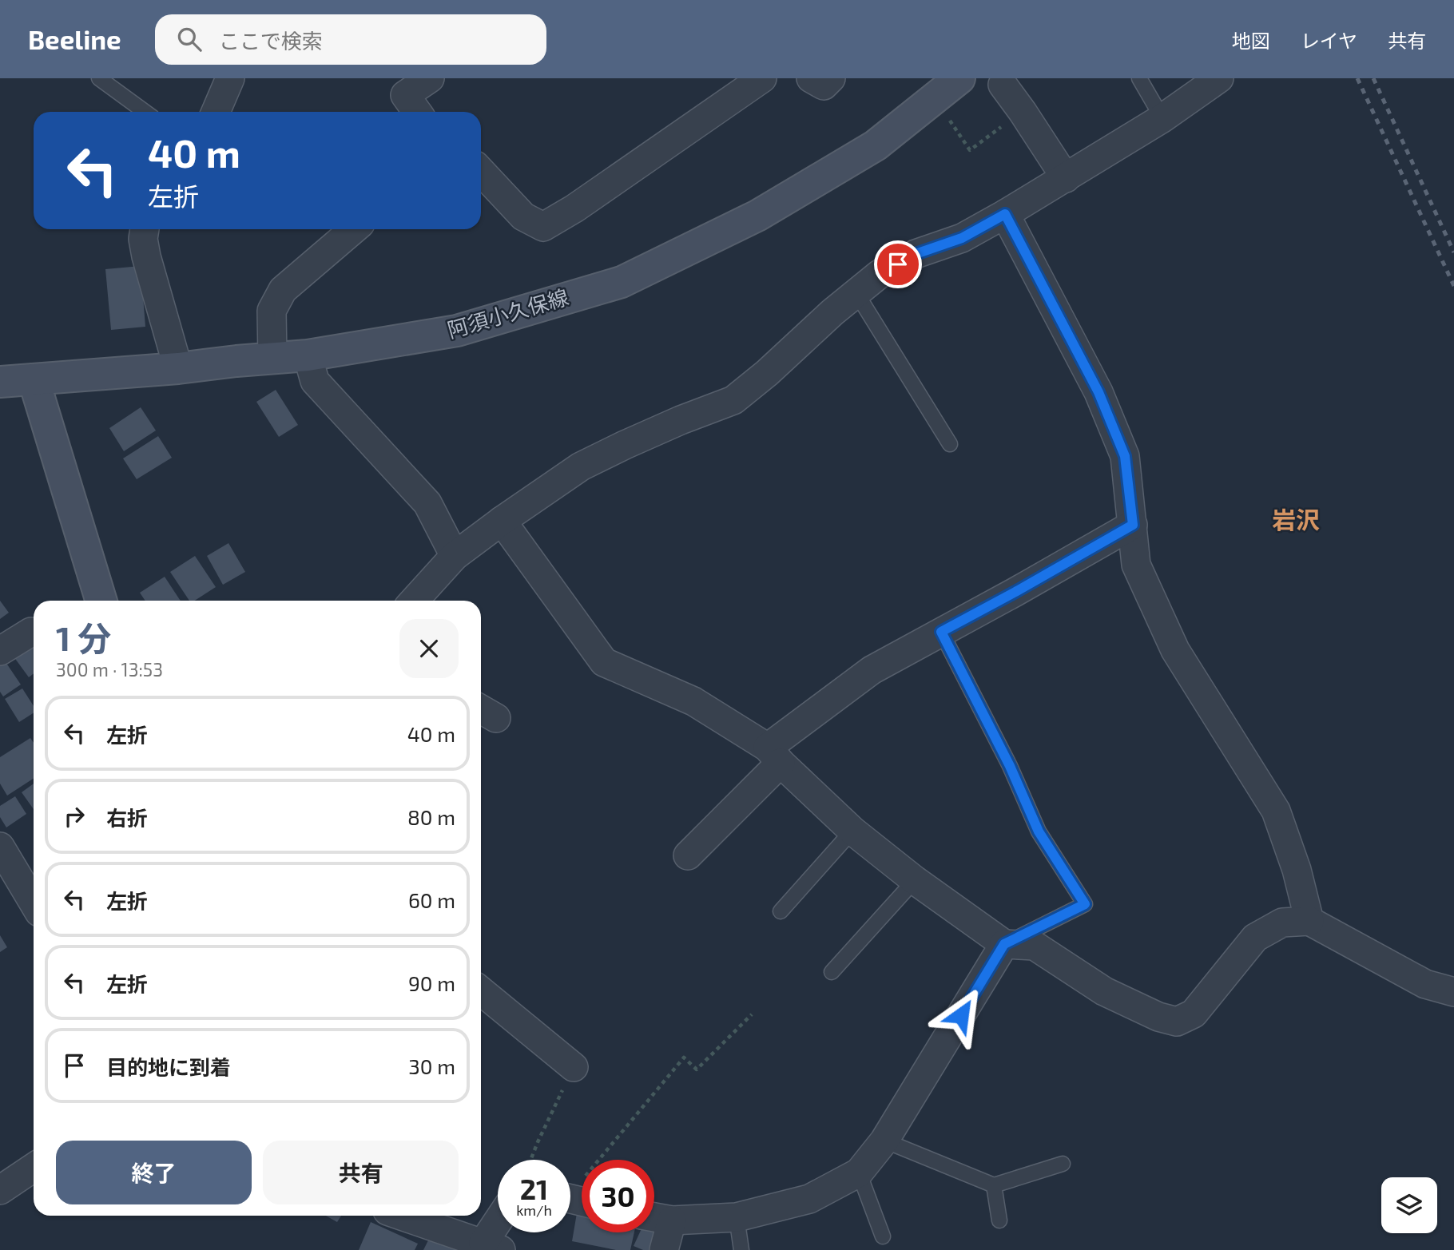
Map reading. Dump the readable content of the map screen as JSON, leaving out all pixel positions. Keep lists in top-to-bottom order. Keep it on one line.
{"streets":{"street":["阿須小久保線"]},"districts":["岩沢"],"page":{"header":"Beeline","search":"ここで検索","nav":["地図","レイヤ","共有"],"turn":["40 m","左折"],"heading":["1 分","300 m · 13:53"],"list":[{"name":"左折","value":"40 m"},{"name":"右折","value":"80 m"},{"name":"左折","value":"60 m"},{"name":"左折","value":"90 m"},{"name":"目的地に到着","value":"30 m"}],"buttons":["終了","共有"],"speed":"21 km/h","limit":"30"}}
